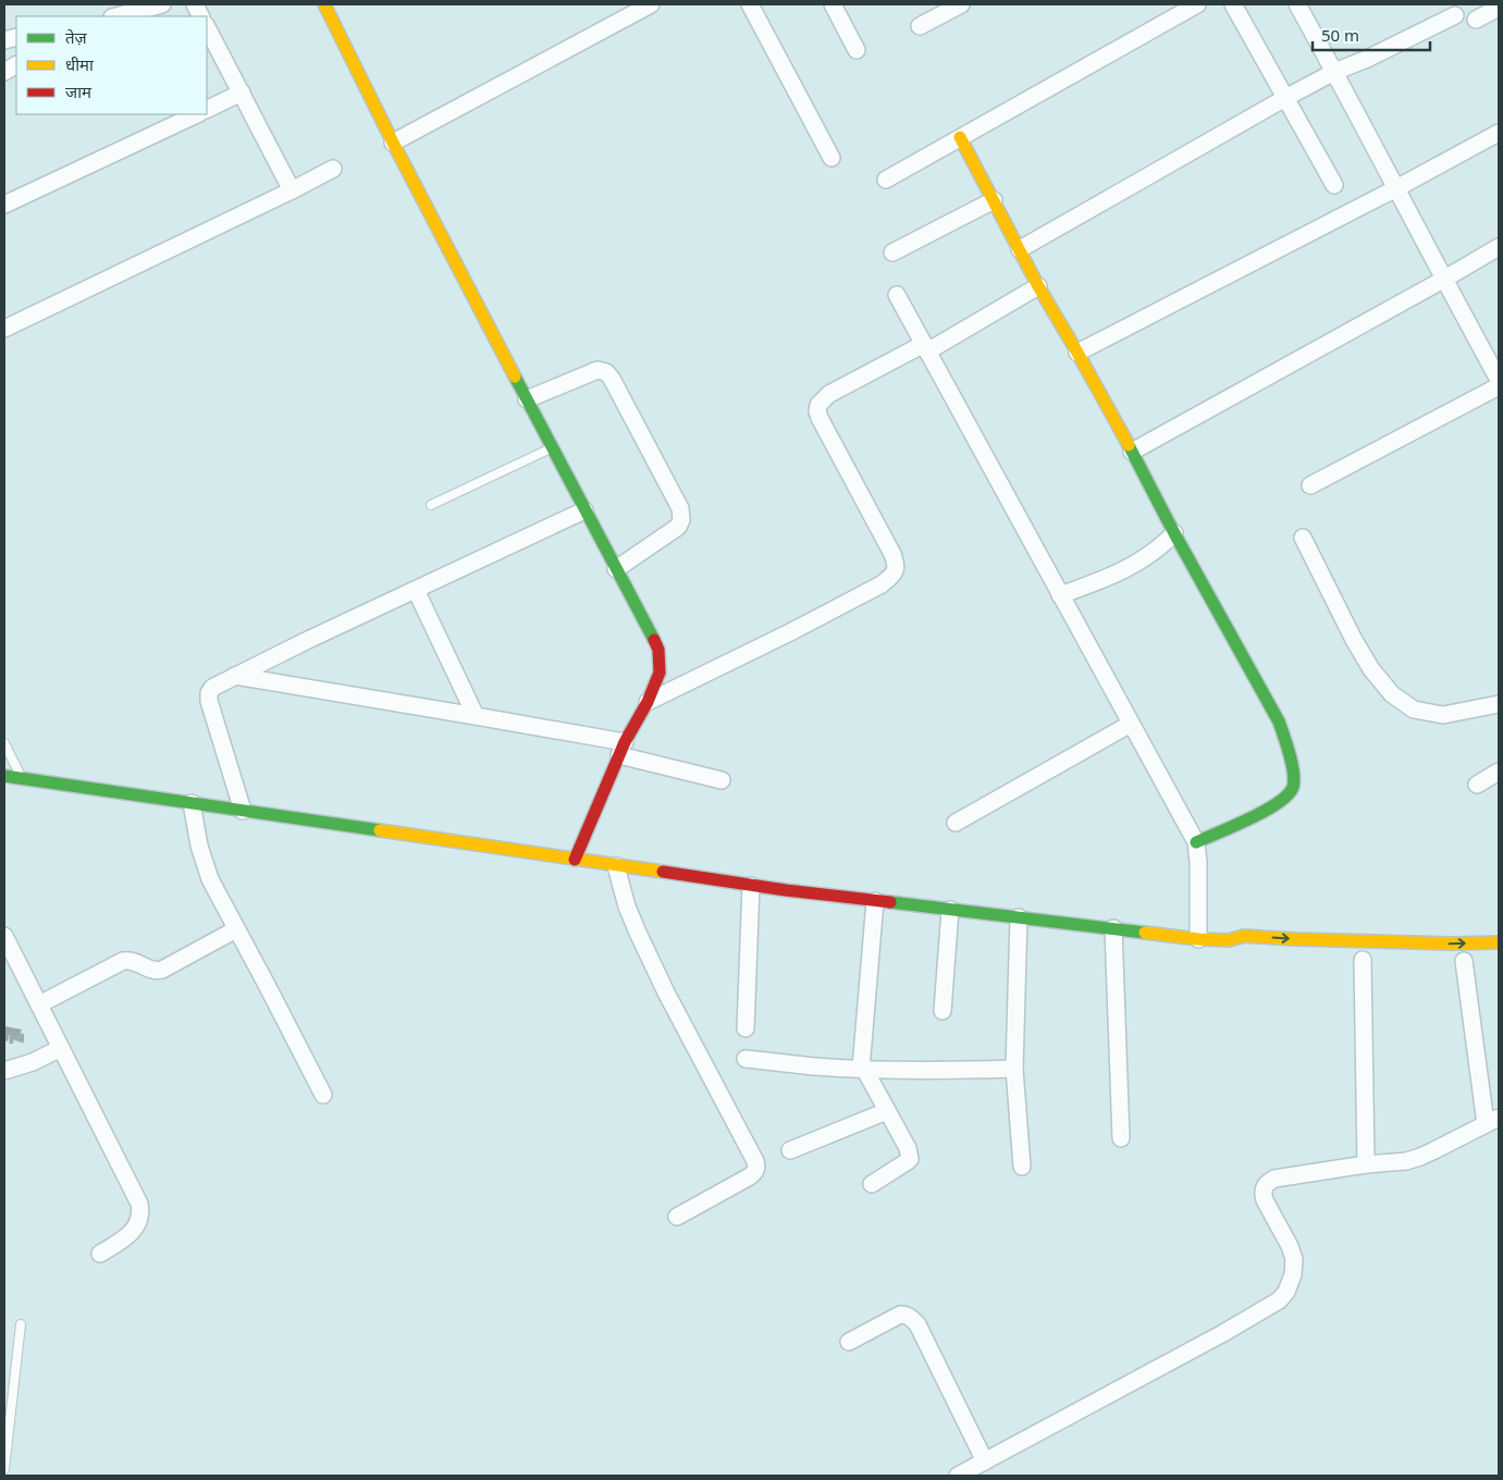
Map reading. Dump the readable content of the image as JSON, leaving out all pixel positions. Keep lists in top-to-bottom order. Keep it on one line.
{"legend":["तेज़","धीमा","जाम"],"scale_bar":"50 m"}
